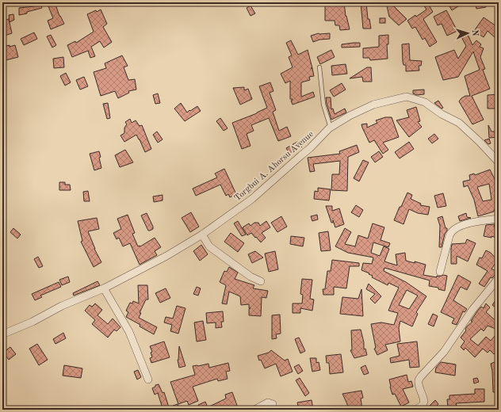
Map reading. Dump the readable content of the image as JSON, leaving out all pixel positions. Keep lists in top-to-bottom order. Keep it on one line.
{"streets":{"street":["Torgbui A. Ahorsu Avenue"]},"north":"right"}
